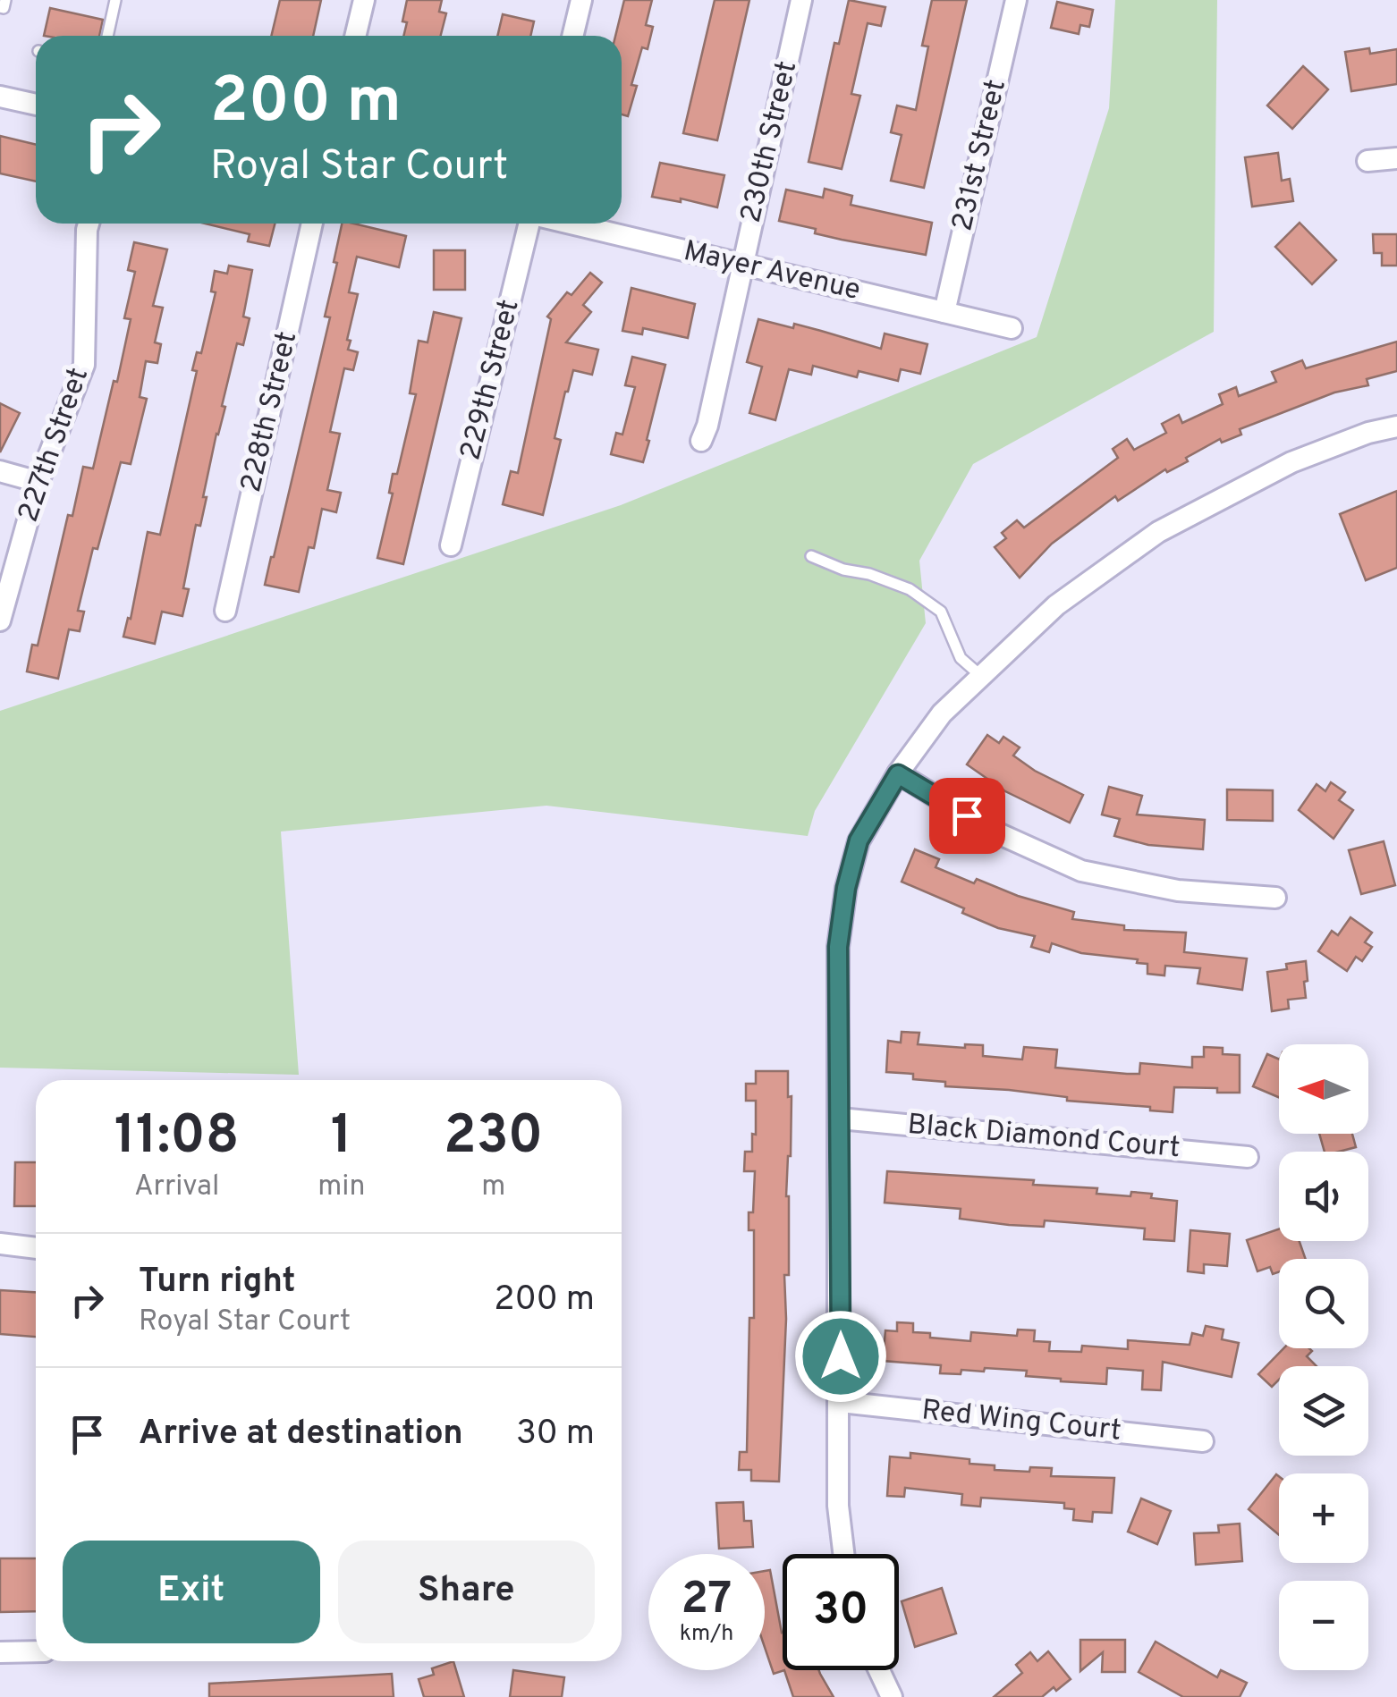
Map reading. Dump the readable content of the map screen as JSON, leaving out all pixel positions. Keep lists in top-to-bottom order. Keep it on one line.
{"streets":{"street":["230th Street","231st Street","Mayer Avenue","229th Street","228th Street","227th Street","Black Diamond Court","Red Wing Court"]},"crossings":[["230th Street","Mayer Avenue"],["231st Street","Mayer Avenue"]],"north":"left","page":{"turn":["200 m","Royal Star Court"],"map_buttons":["+","−"],"eta":["11:08","Arrival","1","min","230","m"],"list":[{"name":"Turn right","note":"Royal Star Court","value":"200 m"},{"name":"Arrive at destination","value":"30 m"}],"buttons":["Exit","Share"],"speed":"27 km/h","limit":"30"}}
